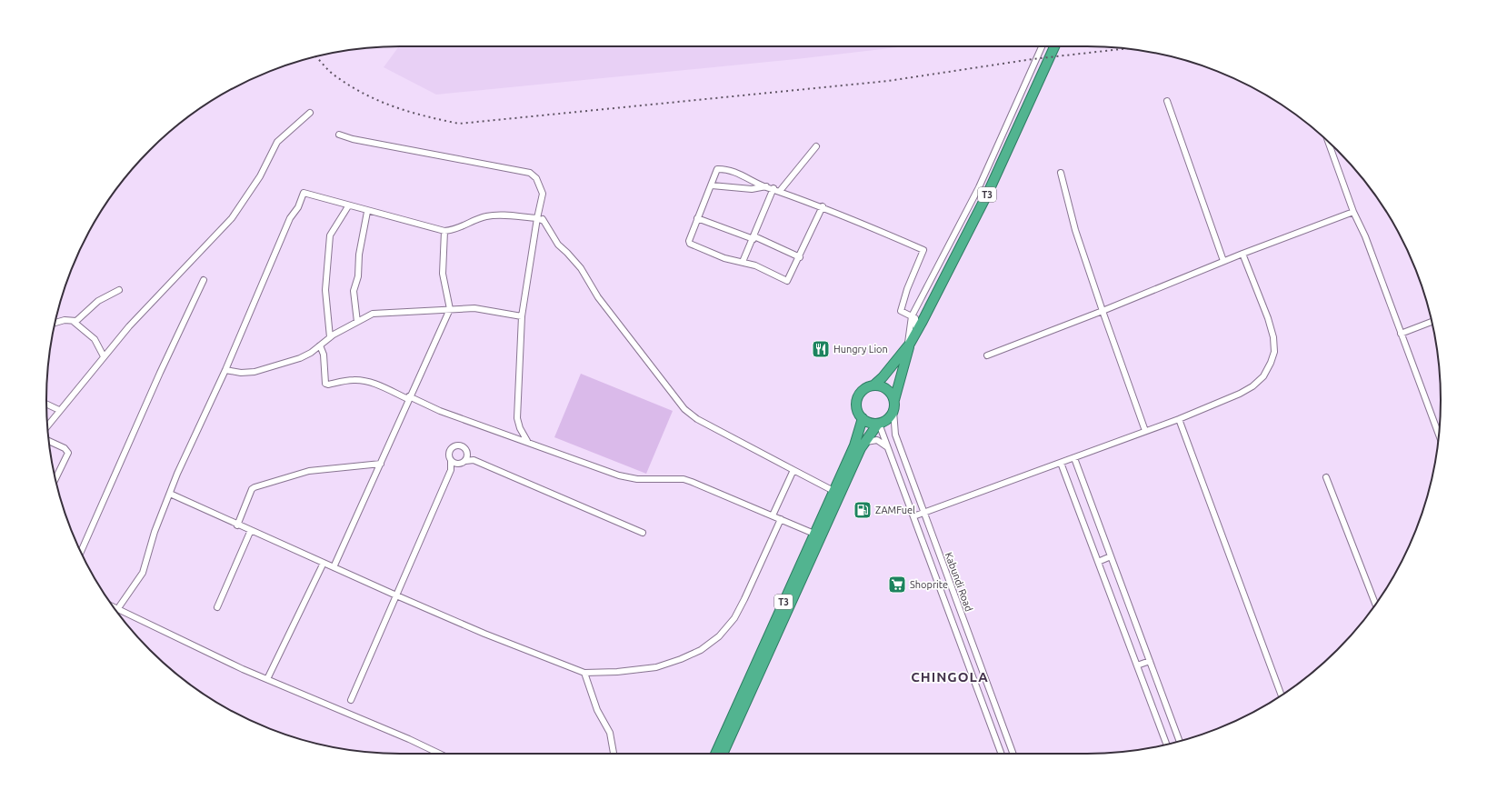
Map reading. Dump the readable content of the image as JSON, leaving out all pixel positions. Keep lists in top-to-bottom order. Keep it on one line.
{"streets":{"highway":["T3"],"street":["Kabundi Road"]},"crossings":[["T3","Kabundi Road"]],"districts":["CHINGOLA"],"places":{"restaurant":["Hungry Lion"],"fuel station":["ZAMFuel"],"supermarket":["Shoprite"]}}
